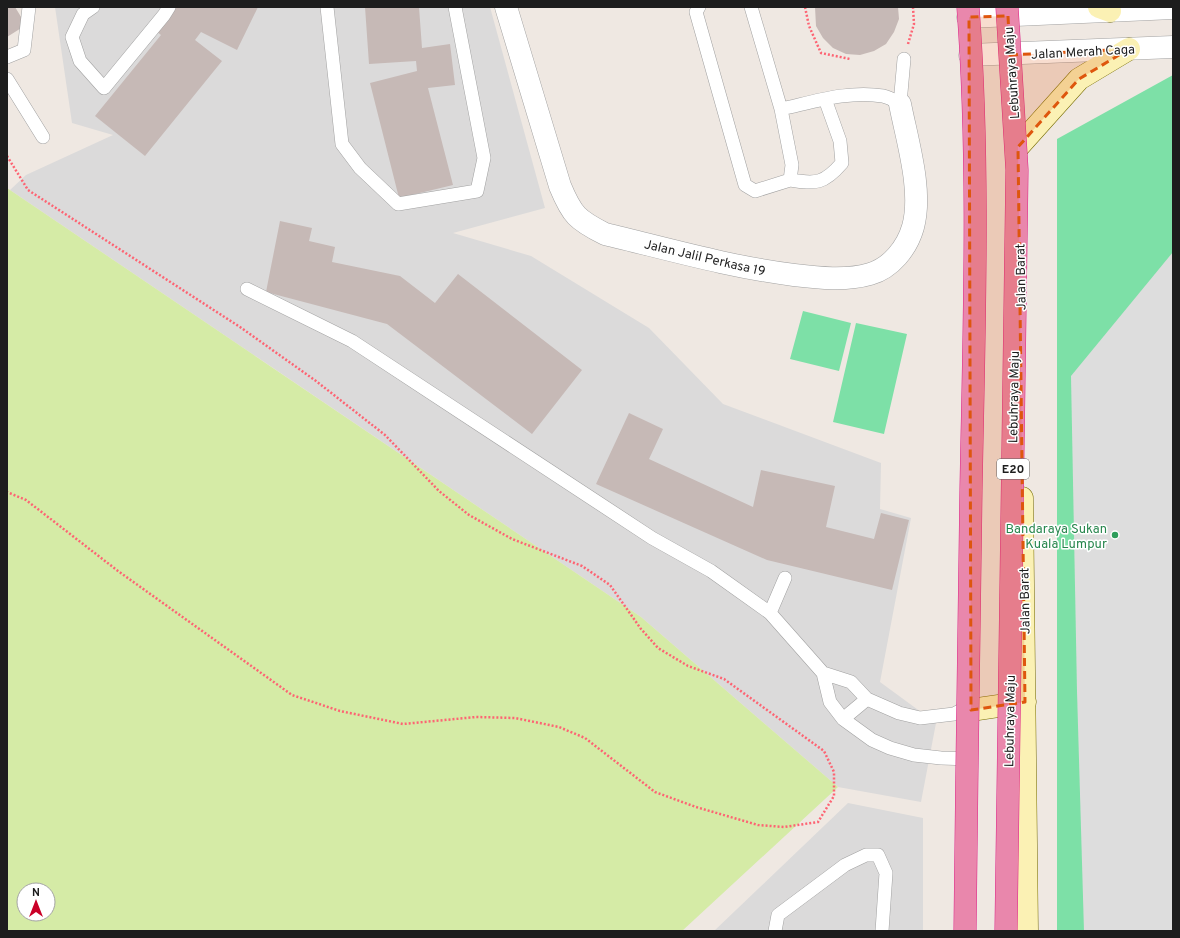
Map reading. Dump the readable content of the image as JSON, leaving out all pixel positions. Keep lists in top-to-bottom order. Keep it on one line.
{"streets":{"highway":["Lebuhraya Maju","E20"],"main road":["Jalan Barat"],"street":["Jalan Merah Caga","Jalan Jalil Perkasa 19"]},"crossings":[["Jalan Merah Caga","Jalan Barat"],["Lebuhraya Maju","Jalan Barat"]],"places":["Bandaraya Sukan Kuala Lumpur"],"north":"top"}
